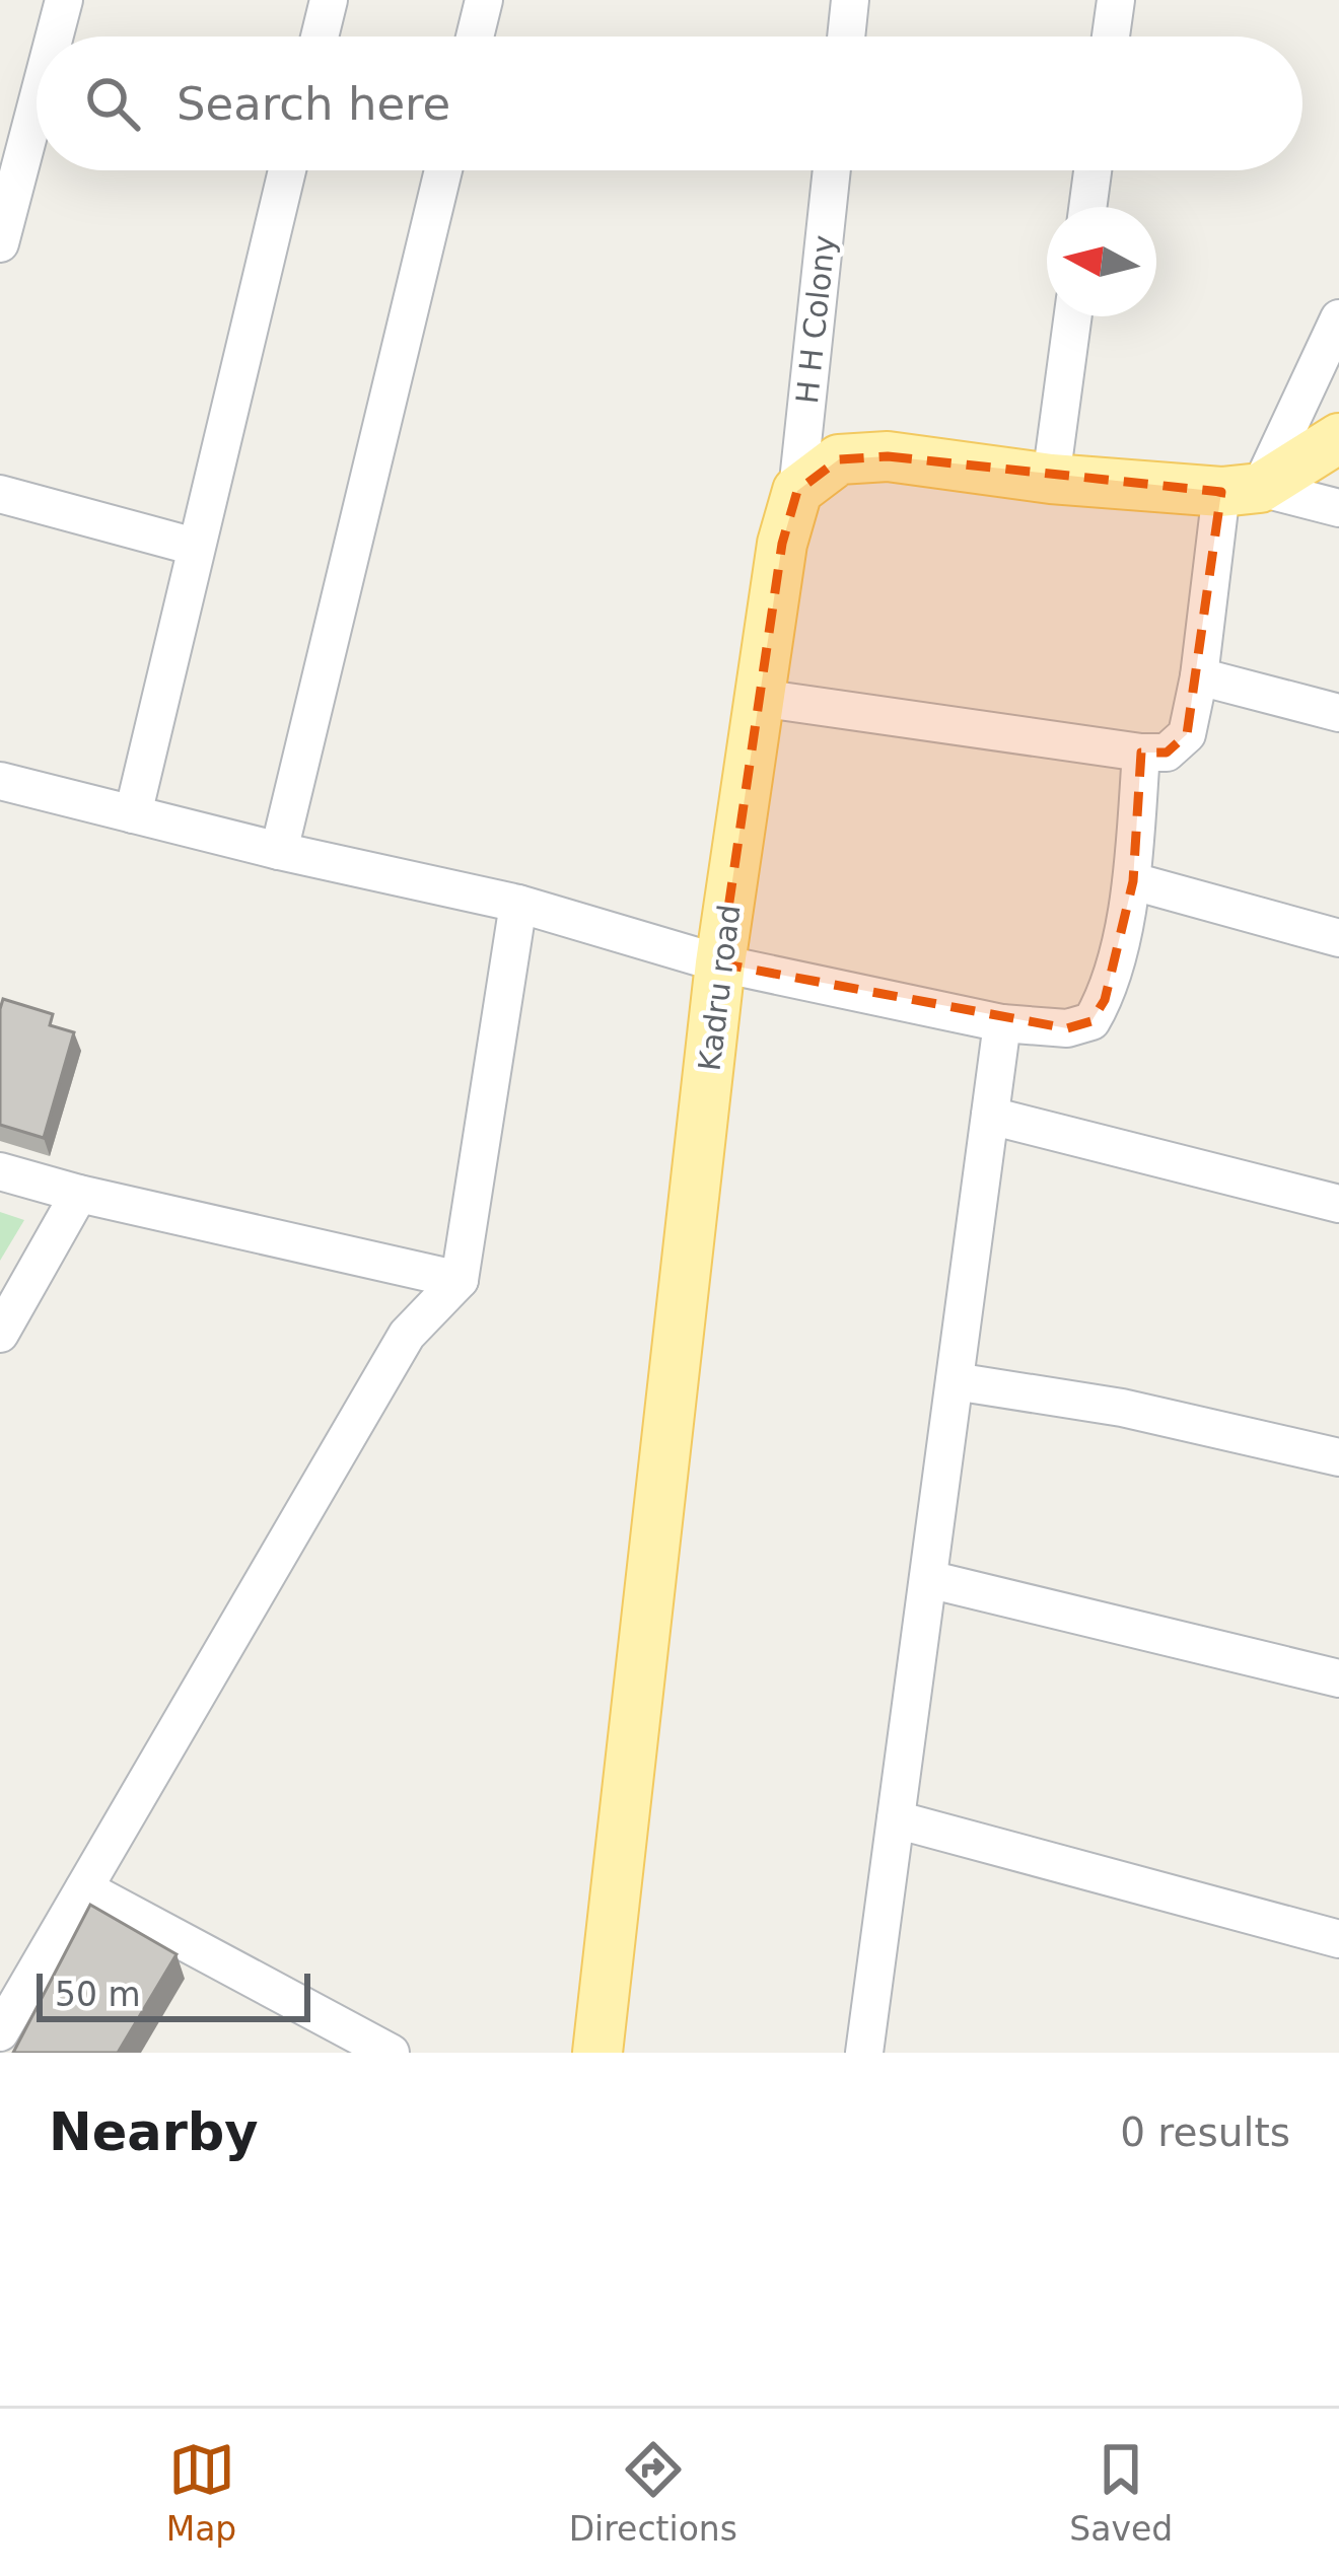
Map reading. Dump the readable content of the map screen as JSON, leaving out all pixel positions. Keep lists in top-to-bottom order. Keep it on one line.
{"streets":{"main road":["Kadru road"],"street":["H H Colony"]},"crossings":[["H H Colony","Kadru road"]],"scale_bar":"50 m","north":"left","page":{"search":"Search here","scale":"50 m","heading":["Nearby","0 results"],"nav":["Map","Directions","Saved"]}}
